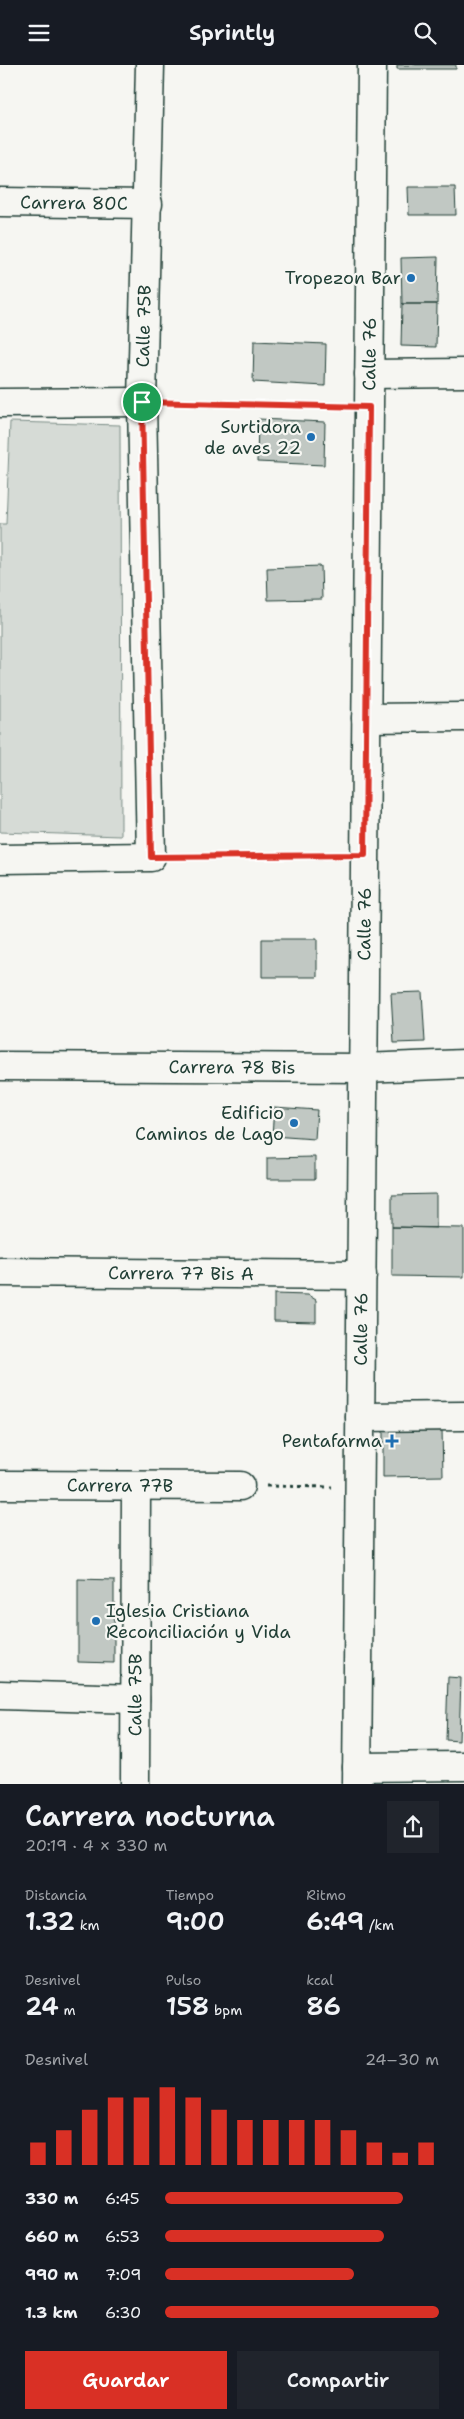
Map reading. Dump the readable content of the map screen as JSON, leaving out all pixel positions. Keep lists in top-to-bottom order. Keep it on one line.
{"streets":{"street":["Carrera 80C","Calle 75B","Calle 76","Carrera 78 Bis","Carrera 77 Bis A","Carrera 77B"]},"crossings":[["Carrera 80C","Calle 75B"],["Calle 75B","Carrera 77B"],["Calle 76","Carrera 78 Bis"],["Calle 76","Carrera 77 Bis A"]],"places":{"other":["Tropezon Bar","Surtidora de aves 22","Edificio Caminos de Lago","Iglesia Cristiana Reconciliación y Vida"],"health":["Pentafarma"]},"page":{"header":"Sprintly","heading":["Carrera nocturna","20:19 · 4 × 330 m"],"stats":[["Distancia","1.32 km"],["Tiempo","9:00"],["Ritmo","6:49 /km"],["Desnivel","24 m"],["Pulso","158 bpm"],["kcal","86"]],"chart":["Desnivel","24–30 m"],"list":[{"name":"330 m","note":"6:45"},{"name":"660 m","note":"6:53"},{"name":"990 m","note":"7:09"},{"name":"1.3 km","note":"6:30"}],"buttons":["Guardar","Compartir"]}}
